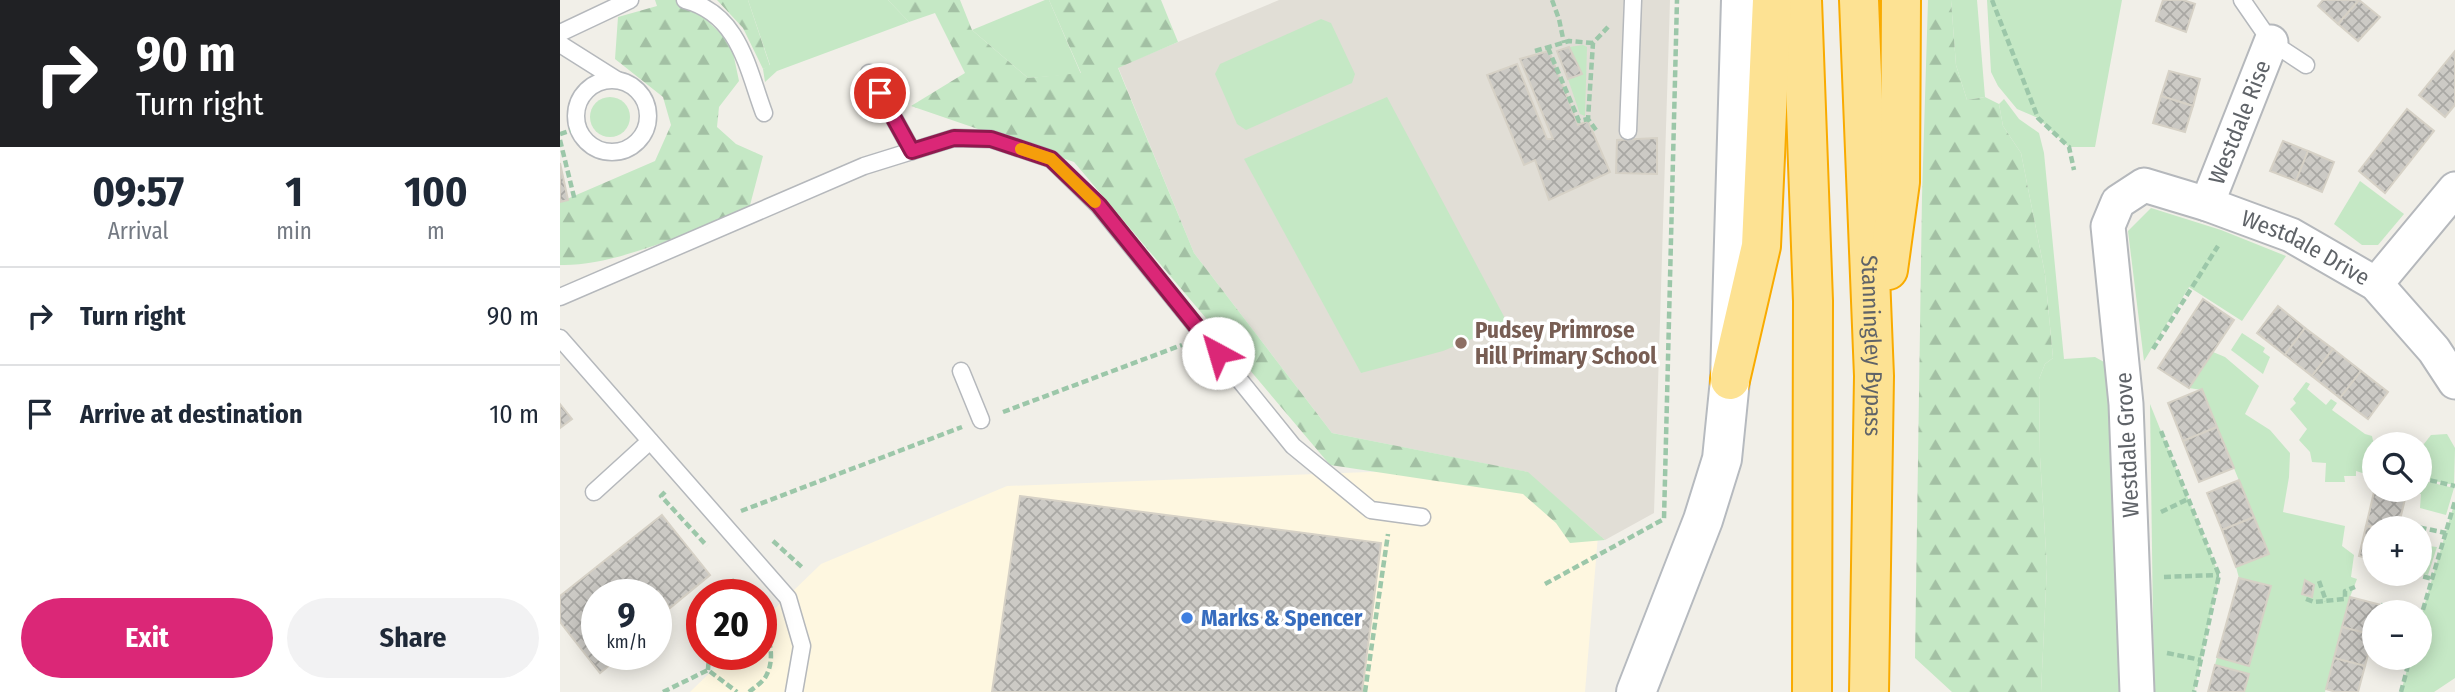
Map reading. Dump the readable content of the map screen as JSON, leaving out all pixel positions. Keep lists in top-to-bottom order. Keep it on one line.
{"streets":{"highway":["Stanningley Bypass"],"street":["Westdale Rise","Westdale Drive","Westdale Grove"]},"crossings":[["Westdale Rise","Westdale Drive"],["Westdale Drive","Westdale Grove"]],"places":["Pudsey Primrose Hill Primary School","Marks & Spencer"],"page":{"turn":["90 m","Turn right"],"eta":["09:57","Arrival","1","min","100","m"],"list":[{"name":"Turn right","value":"90 m"},{"name":"Arrive at destination","value":"10 m"}],"map_buttons":["+","−"],"speed":"9 km/h","limit":"20","buttons":["Exit","Share"]}}
